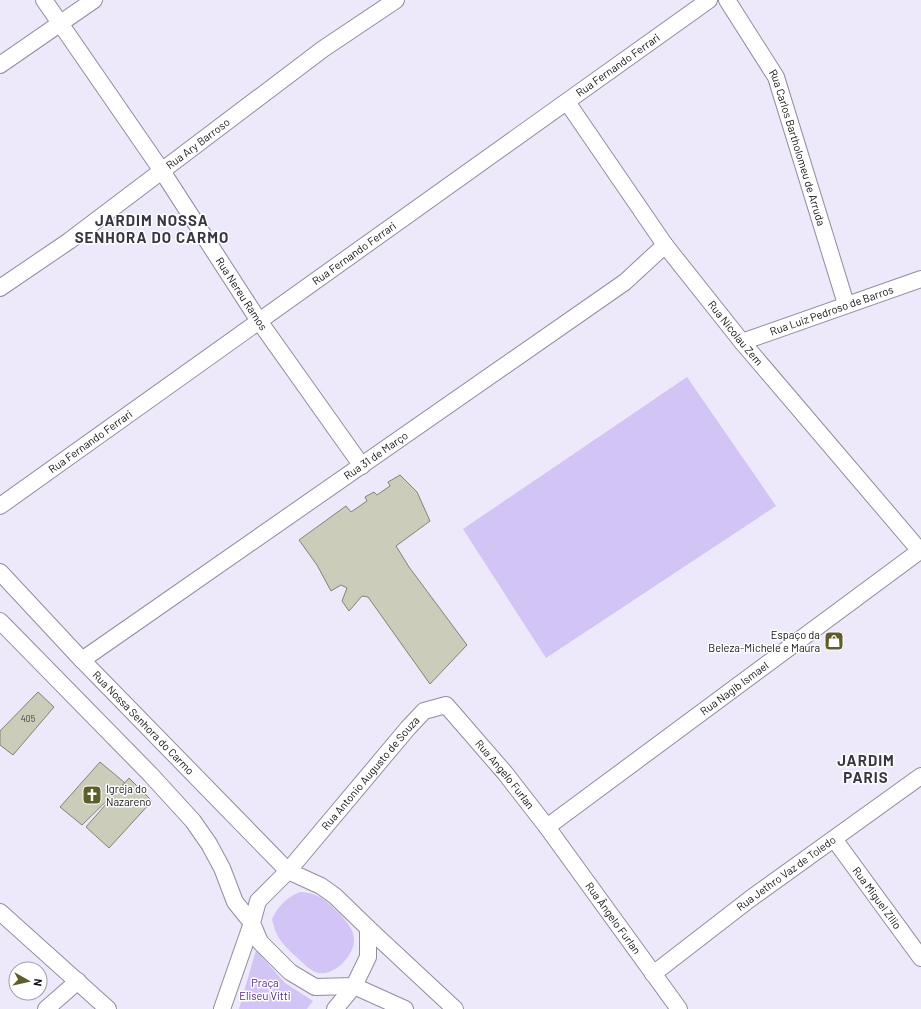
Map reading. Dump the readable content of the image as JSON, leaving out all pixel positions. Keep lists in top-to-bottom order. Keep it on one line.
{"streets":{"street":["Rua Fernando Ferrari","Rua Ary Barroso","Rua Carlos Bartholomeu de Arruda","Rua Nereu Ramos","Rua Luiz Pedroso de Barros","Rua Nicolau Zem","Rua 31 de Março","Rua Nagib Ismael","Rua Nossa Senhora do Carmo","Rua Antonio Augusto de Souza","Rua Angelo Furlan","Rua Jethro Vaz de Toledo","Rua Miguel Zilio","Rua Ângelo Furlan"]},"crossings":[["Rua Fernando Ferrari","Rua Nereu Ramos"],["Rua Fernando Ferrari","Rua Nicolau Zem"],["Rua Ary Barroso","Rua Nereu Ramos"],["Rua Carlos Bartholomeu de Arruda","Rua Luiz Pedroso de Barros"],["Rua Nereu Ramos","Rua 31 de Março"],["Rua Luiz Pedroso de Barros","Rua Nicolau Zem"],["Rua Nicolau Zem","Rua 31 de Março"],["Rua Nicolau Zem","Rua Nagib Ismael"],["Rua 31 de Março","Rua Nossa Senhora do Carmo"],["Rua Nagib Ismael","Rua Angelo Furlan"],["Rua Nagib Ismael","Rua Ângelo Furlan"],["Rua Nossa Senhora do Carmo","Rua Antonio Augusto de Souza"],["Rua Antonio Augusto de Souza","Rua Angelo Furlan"],["Rua Angelo Furlan","Rua Ângelo Furlan"],["Rua Jethro Vaz de Toledo","Rua Miguel Zilio"],["Rua Jethro Vaz de Toledo","Rua Ângelo Furlan"]],"districts":["JARDIM NOSSA SENHORA DO CARMO","JARDIM PARIS"],"parks":["Praça Eliseu Vitti"],"places":{"shop":["Espaço da Beleza-Michele e Maura"],"church":["Igreja do Nazareno"]},"house_numbers":["405"],"north":"right"}
